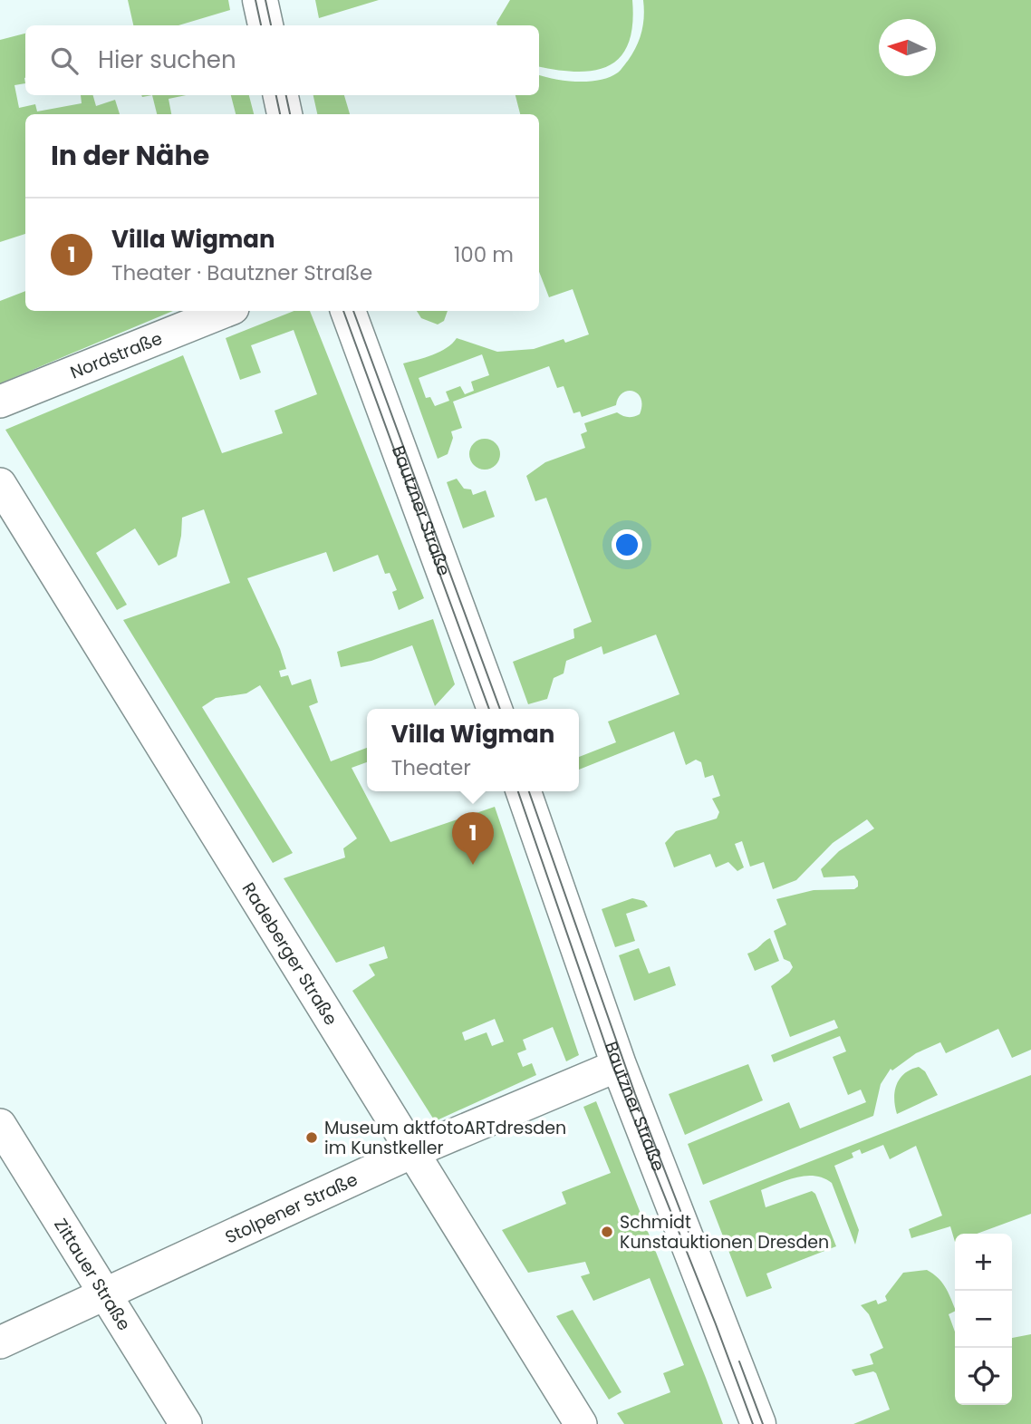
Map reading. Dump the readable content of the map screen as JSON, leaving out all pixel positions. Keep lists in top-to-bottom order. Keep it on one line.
{"streets":{"main road":["Bautzner Straße"],"street":["Nordstraße","Radeberger Straße","Stolpener Straße","Zittauer Straße"]},"crossings":[["Bautzner Straße","Stolpener Straße"],["Radeberger Straße","Stolpener Straße"],["Stolpener Straße","Zittauer Straße"]],"places":["Museum aktfotoARTdresden im Kunstkeller","Schmidt Kunstauktionen Dresden"],"north":"left","page":{"search":"Hier suchen","heading":"In der Nähe","list":[{"mark":"1","name":"Villa Wigman","note":"Theater · Bautzner Straße","value":"100 m"}],"popup":["Villa Wigman","Theater"],"pins":"1","map_buttons":["+","−"]}}
